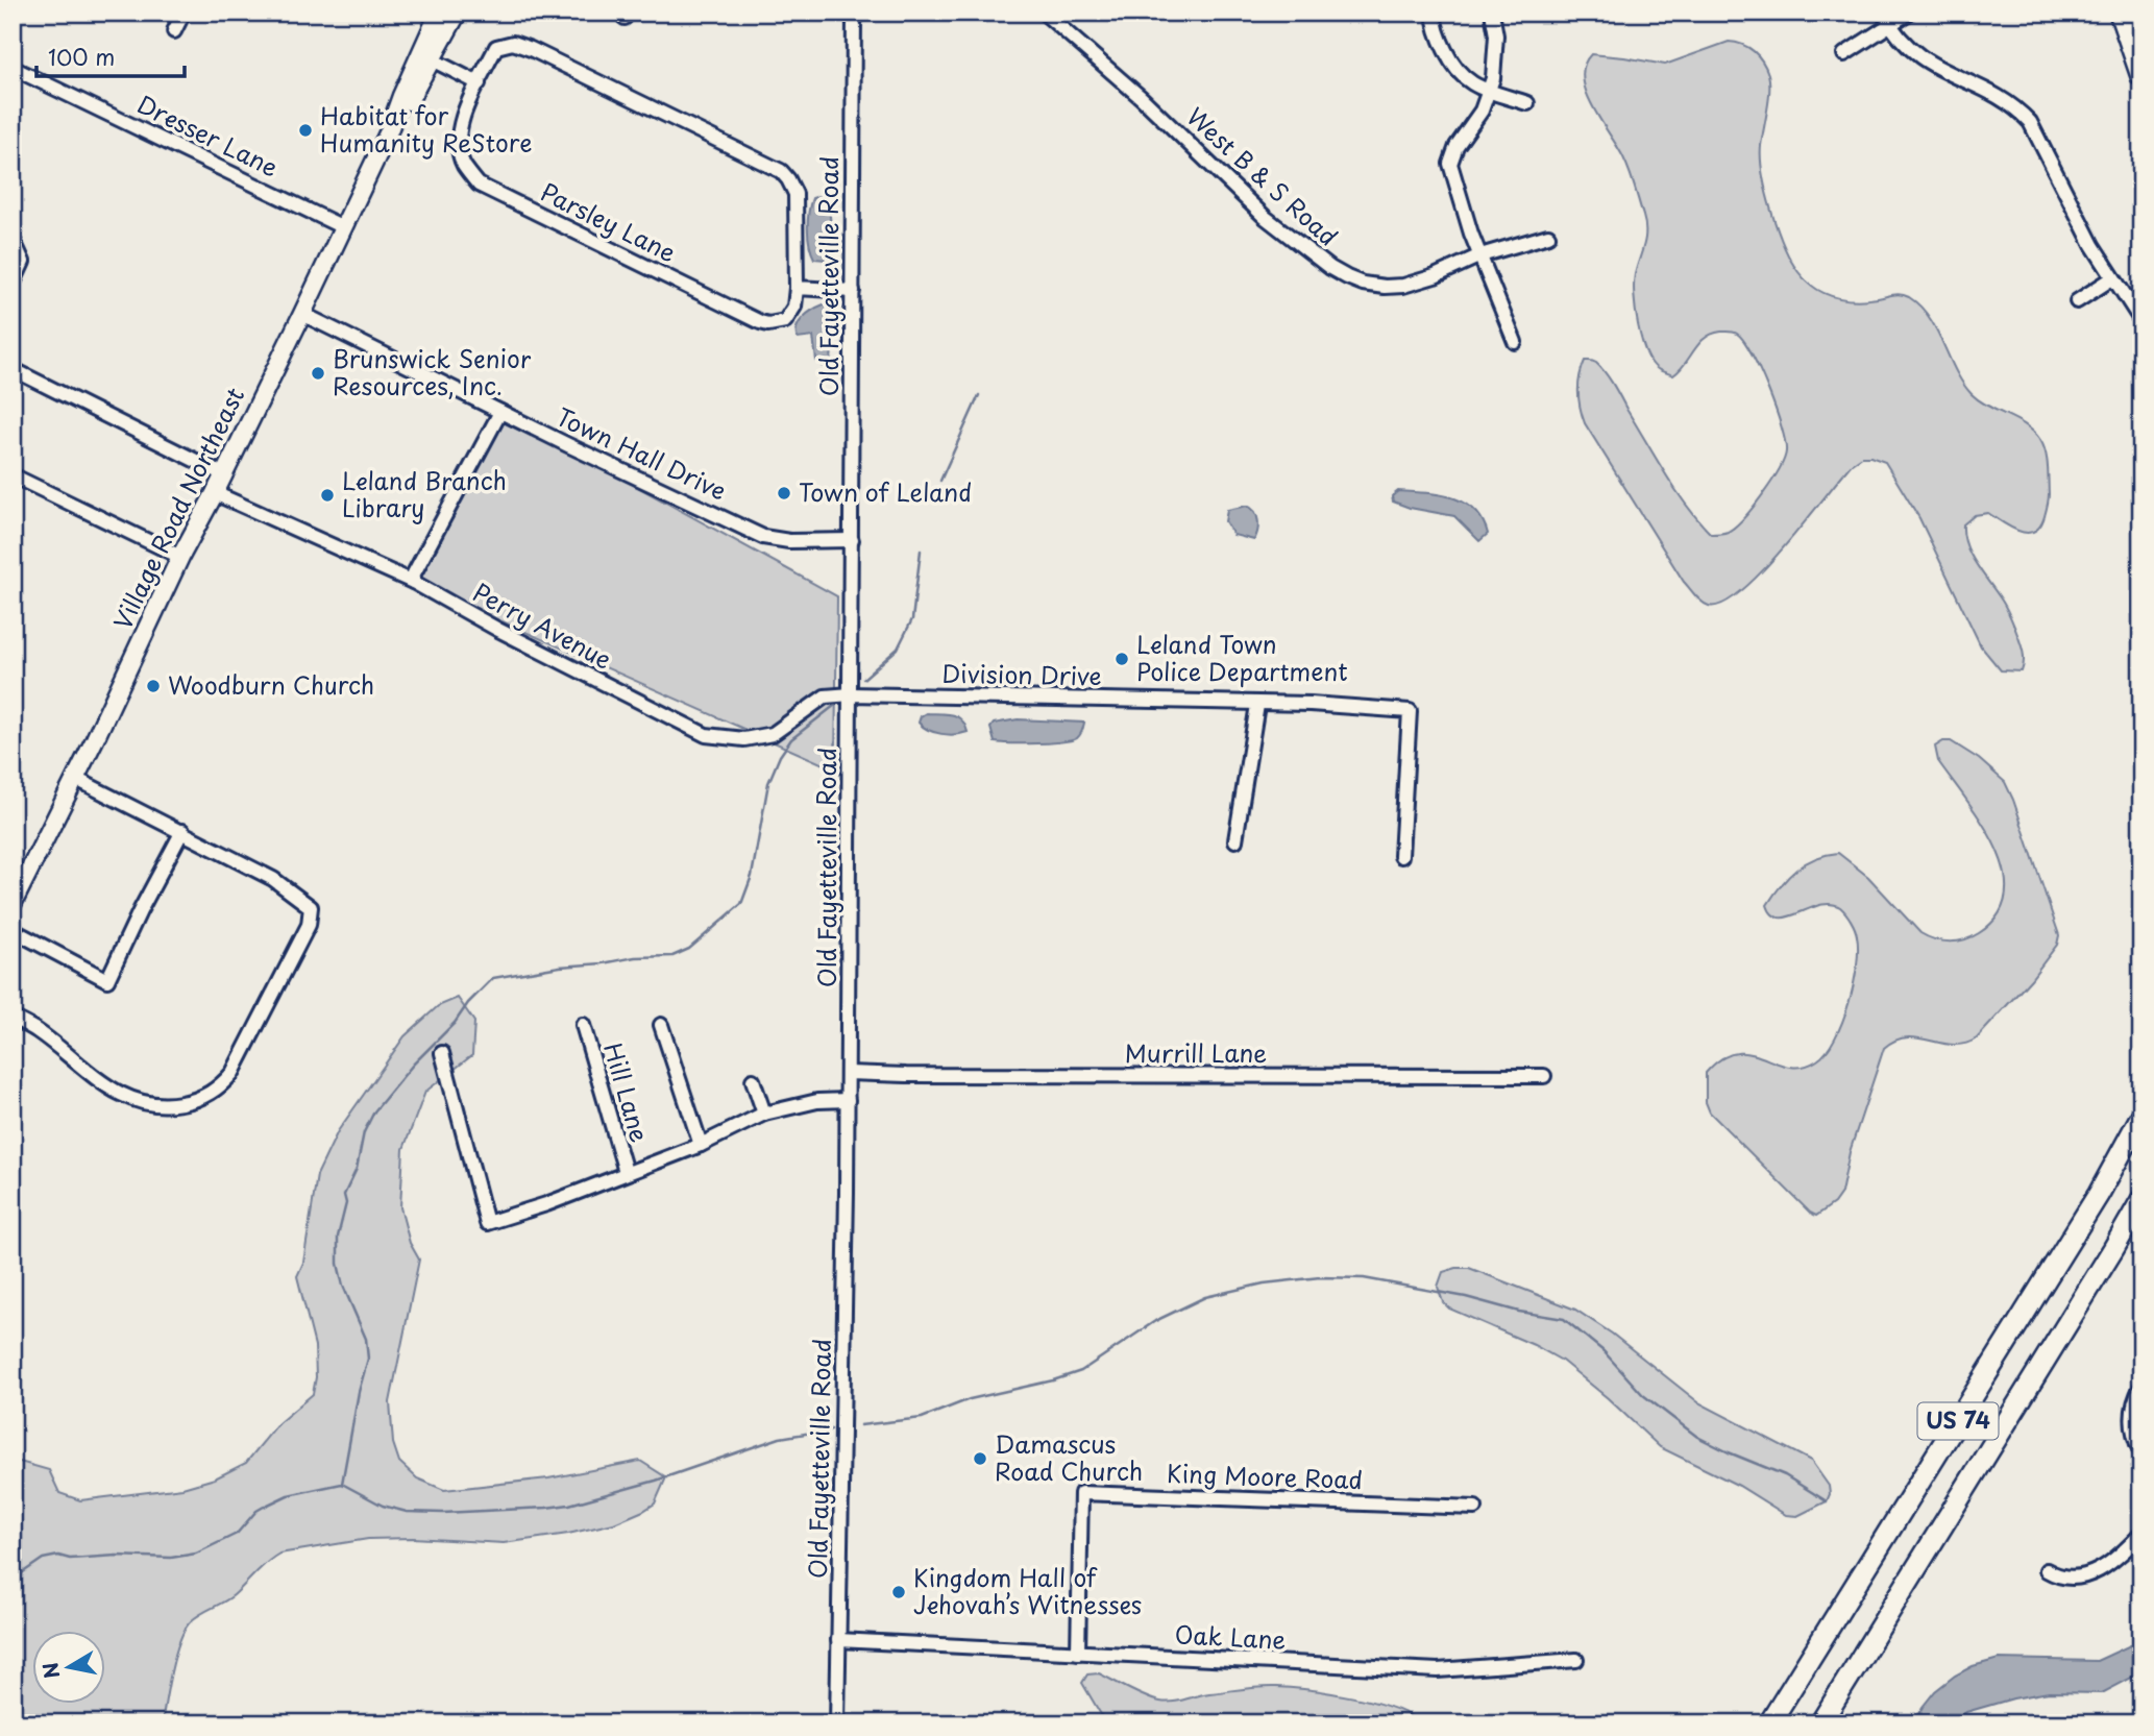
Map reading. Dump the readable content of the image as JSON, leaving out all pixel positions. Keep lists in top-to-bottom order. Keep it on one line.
{"streets":{"highway":["US 74"],"main road":["Village Road Northeast"],"street":["Dresser Lane","West B & S Road","Parsley Lane","Old Fayetteville Road","Town Hall Drive","Perry Avenue","Division Drive","Murrill Lane","Hill Lane","King Moore Road","Oak Lane"]},"crossings":[["Dresser Lane","Village Road Northeast"],["Old Fayetteville Road","Town Hall Drive"],["Old Fayetteville Road","Perry Avenue"],["Old Fayetteville Road","Division Drive"],["Old Fayetteville Road","Murrill Lane"],["Old Fayetteville Road","Oak Lane"],["Town Hall Drive","Village Road Northeast"],["Village Road Northeast","Perry Avenue"],["Perry Avenue","Division Drive"],["King Moore Road","Oak Lane"]],"places":["Habitat for Humanity ReStore","Brunswick Senior Resources, Inc.","Town of Leland","Leland Branch Library","Leland Town Police Department","Woodburn Church","Damascus Road Church","Kingdom Hall of Jehovah’s Witnesses"],"scale_bar":"100 m","north":"left"}
